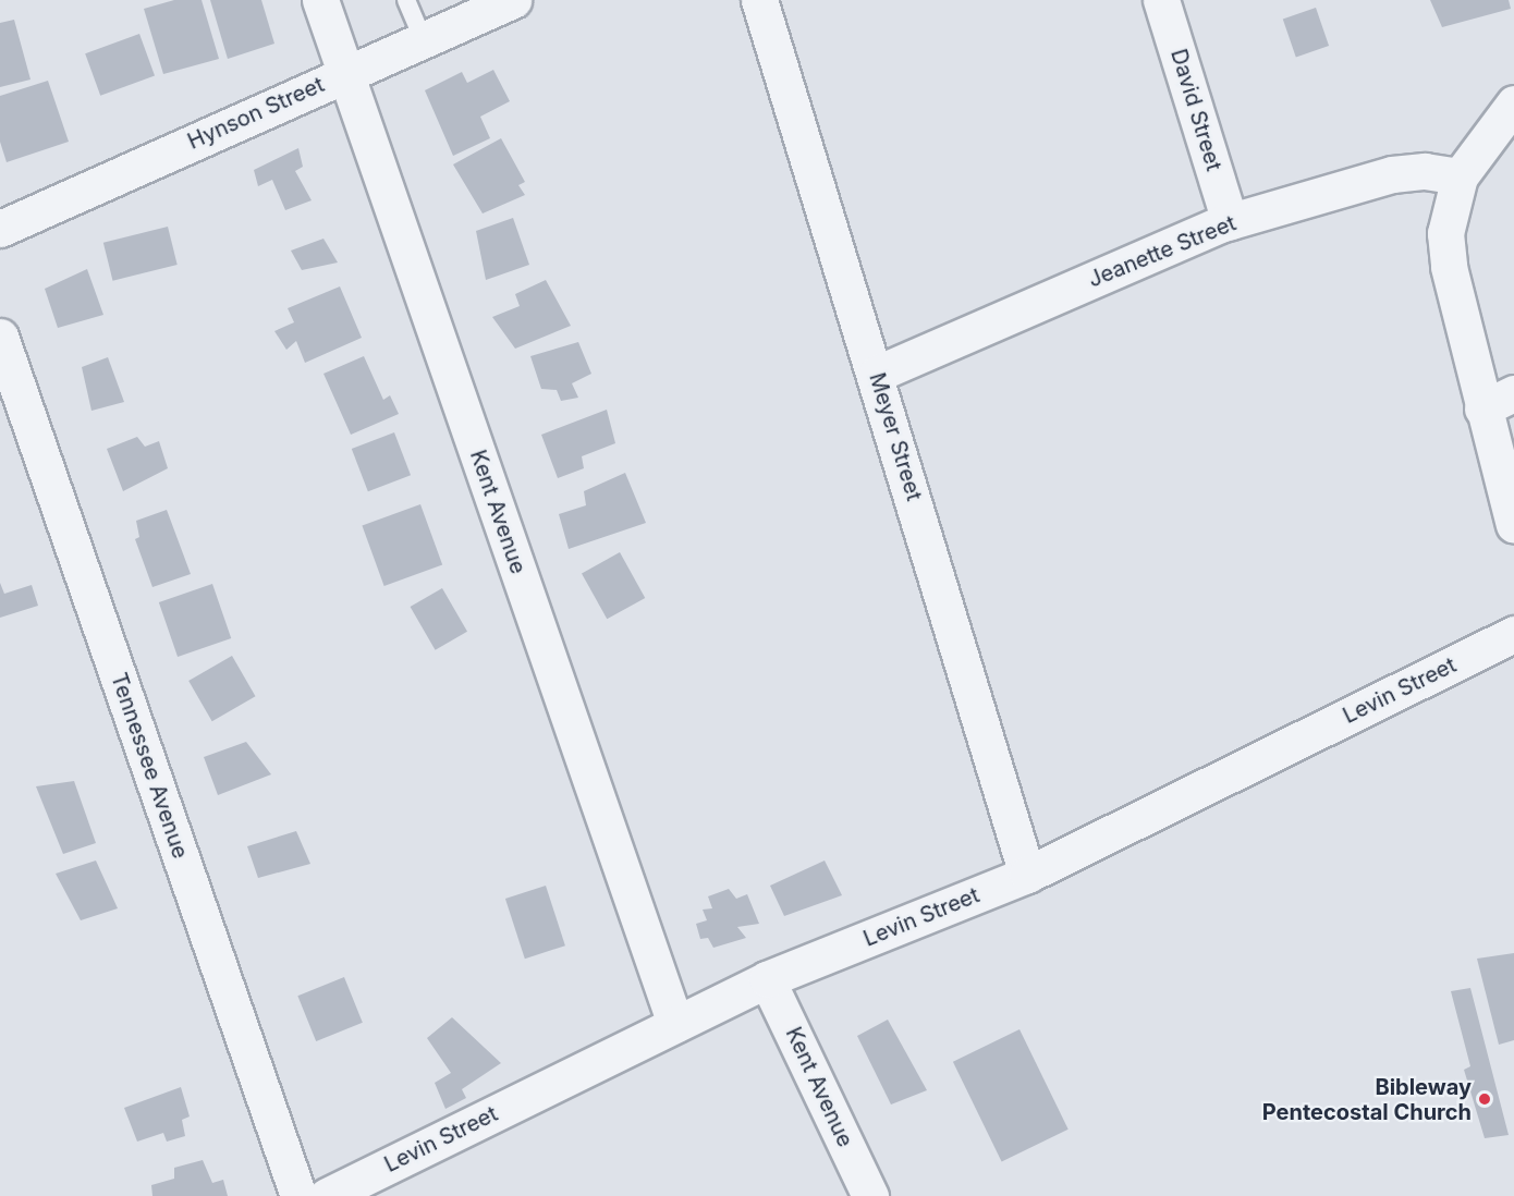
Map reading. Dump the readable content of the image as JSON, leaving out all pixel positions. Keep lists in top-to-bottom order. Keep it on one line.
{"streets":{"street":["David Street","Hynson Street","Jeanette Street","Meyer Street","Kent Avenue","Levin Street","Tennessee Avenue"]},"crossings":[["David Street","Jeanette Street"],["Hynson Street","Kent Avenue"],["Jeanette Street","Meyer Street"],["Meyer Street","Levin Street"],["Kent Avenue","Levin Street"]],"places":["Bibleway Pentecostal Church"]}
